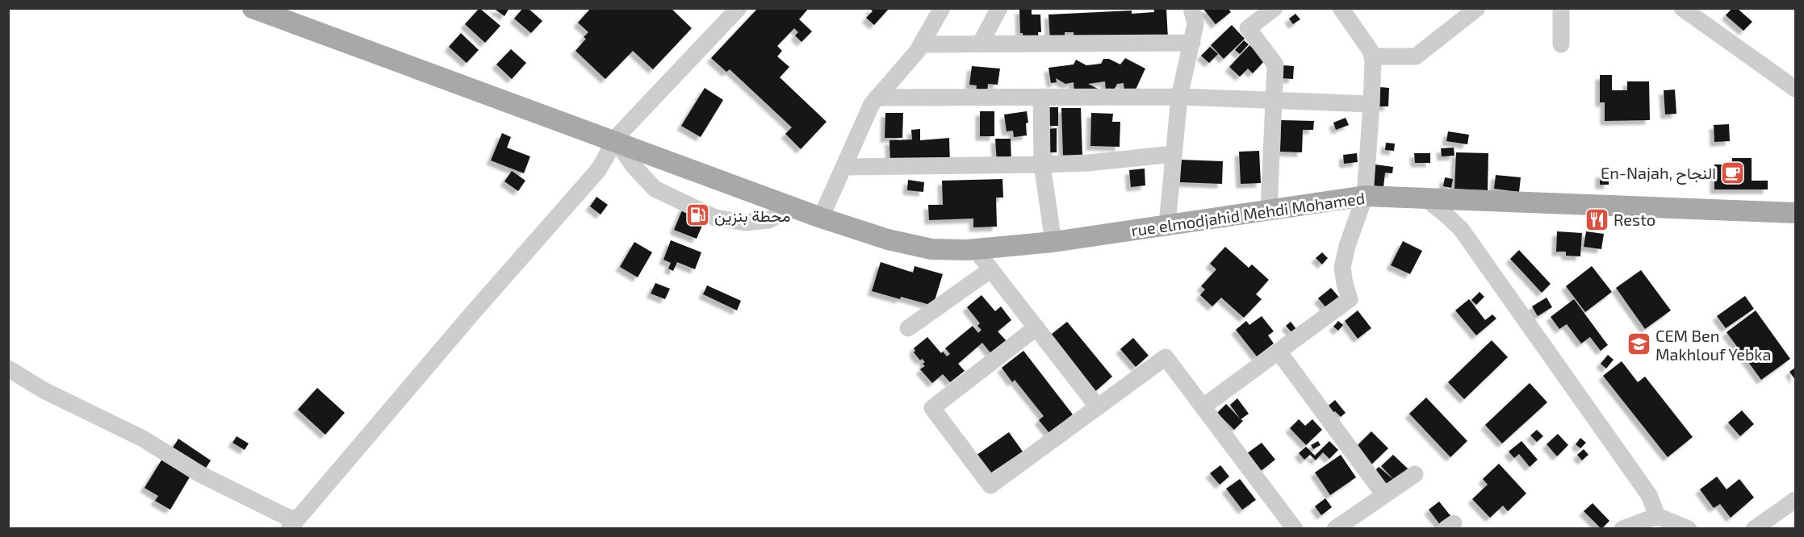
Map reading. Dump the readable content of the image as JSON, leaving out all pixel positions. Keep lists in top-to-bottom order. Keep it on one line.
{"streets":{"main road":["rue elmodjahid Mehdi Mohamed"]},"places":{"cafe":["En-Najah, النجاح"],"fuel station":["محطة بنزين"],"restaurant":["Resto"],"school or university":["CEM Ben Makhlouf Yebka"]}}
